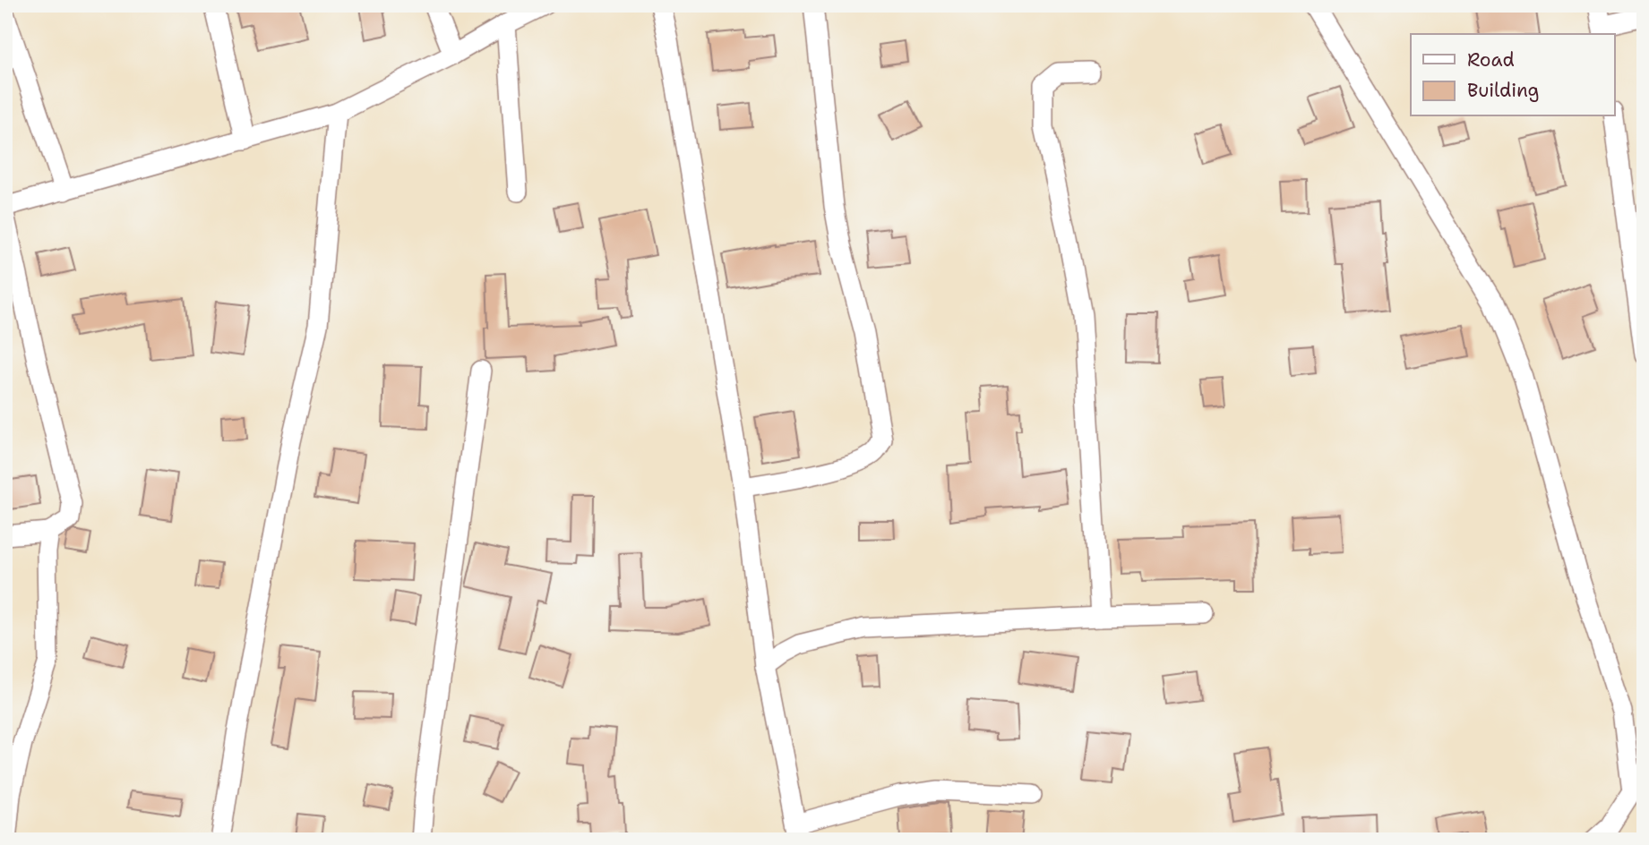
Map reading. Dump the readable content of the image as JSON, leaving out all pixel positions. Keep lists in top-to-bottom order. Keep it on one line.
{"legend":["Road","Building"]}
